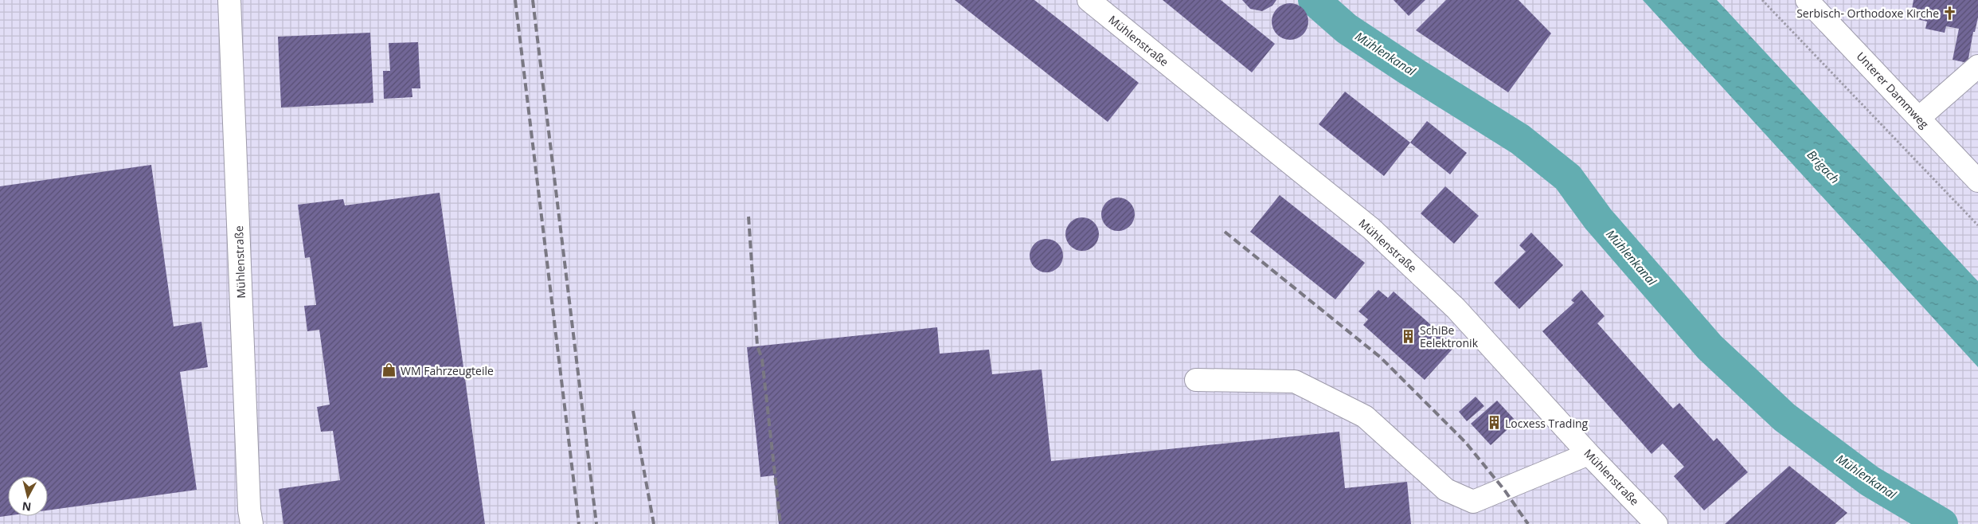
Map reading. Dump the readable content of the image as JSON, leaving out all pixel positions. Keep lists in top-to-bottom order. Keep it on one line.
{"streets":{"street":["Mühlenstraße","Unterer Dammweg"]},"water":["Mühlenkanal","Brigach"],"places":{"church":["Serbisch- Orthodoxe Kirche"],"building":["SchiBe Eelektronik","Locxess Trading"],"shop":["WM Fahrzeugteile"]},"north":"bottom"}
